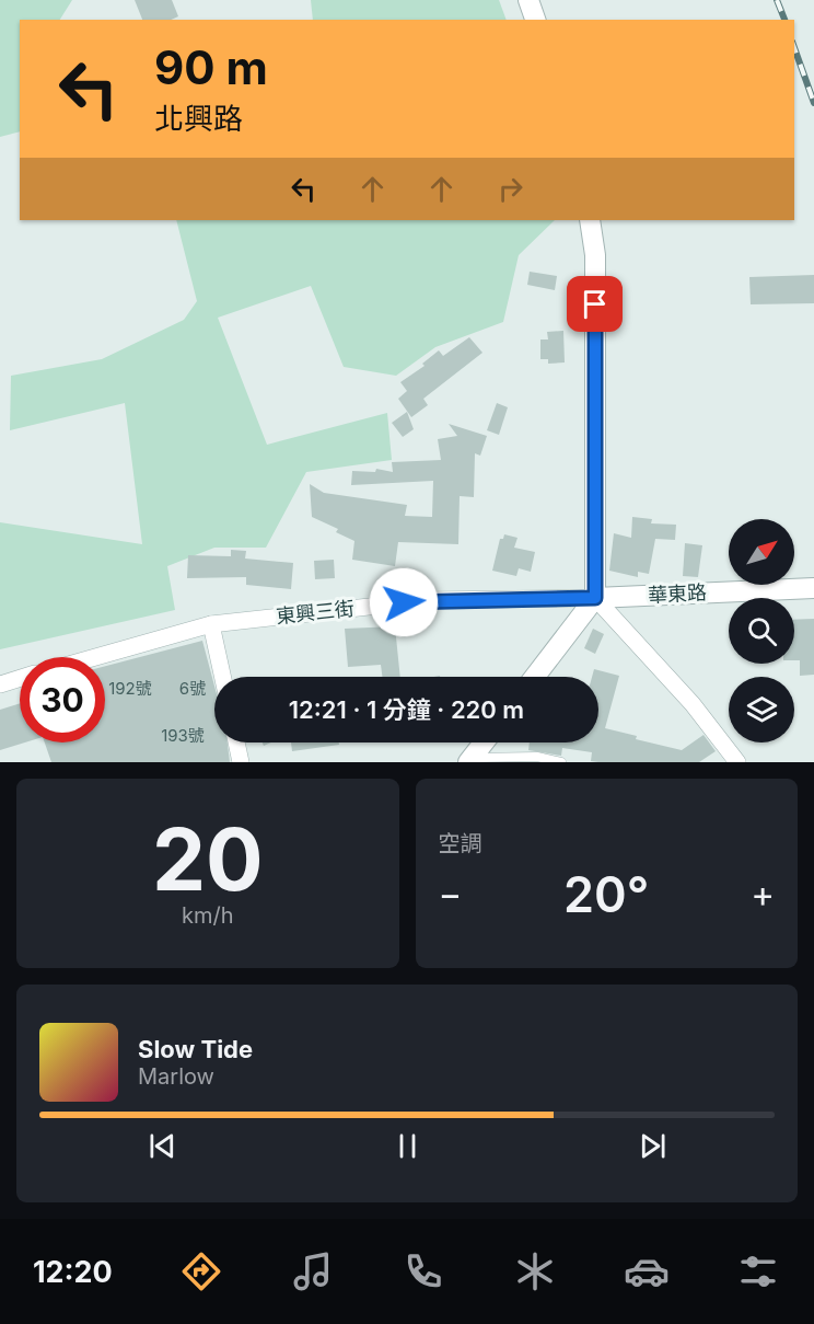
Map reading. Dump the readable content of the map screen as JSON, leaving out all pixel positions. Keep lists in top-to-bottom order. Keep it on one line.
{"streets":{"street":["華東路","東興三街"]},"crossings":[["華東路","東興三街"]],"house_numbers":["192號","6號","193號"],"north":"top right","page":{"turn":["90 m","北興路"],"limit":"30","trip":"12:21 · 1 分鐘 · 220 m","tile":[["20","km/h"],"空調"],"heat":["−","20°","+"],"song":["Slow Tide","Marlow"],"tabs":"12:20"}}
